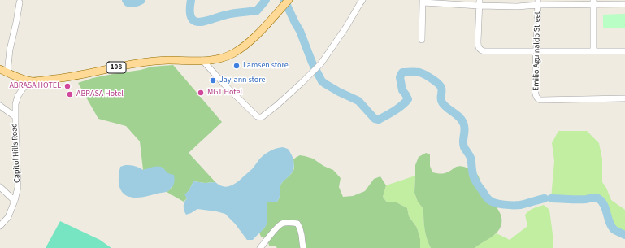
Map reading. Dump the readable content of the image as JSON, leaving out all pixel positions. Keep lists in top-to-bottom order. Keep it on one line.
{"streets":{"main road":["108"],"street":["Emilio Aguinaldo Street","Capitol Hills Road"]},"crossings":[["108","Capitol Hills Road"]],"places":["Lamsen store","Jay-ann store","ABRASA HOTEL","MGT Hotel","ABRASA Hotel"]}
